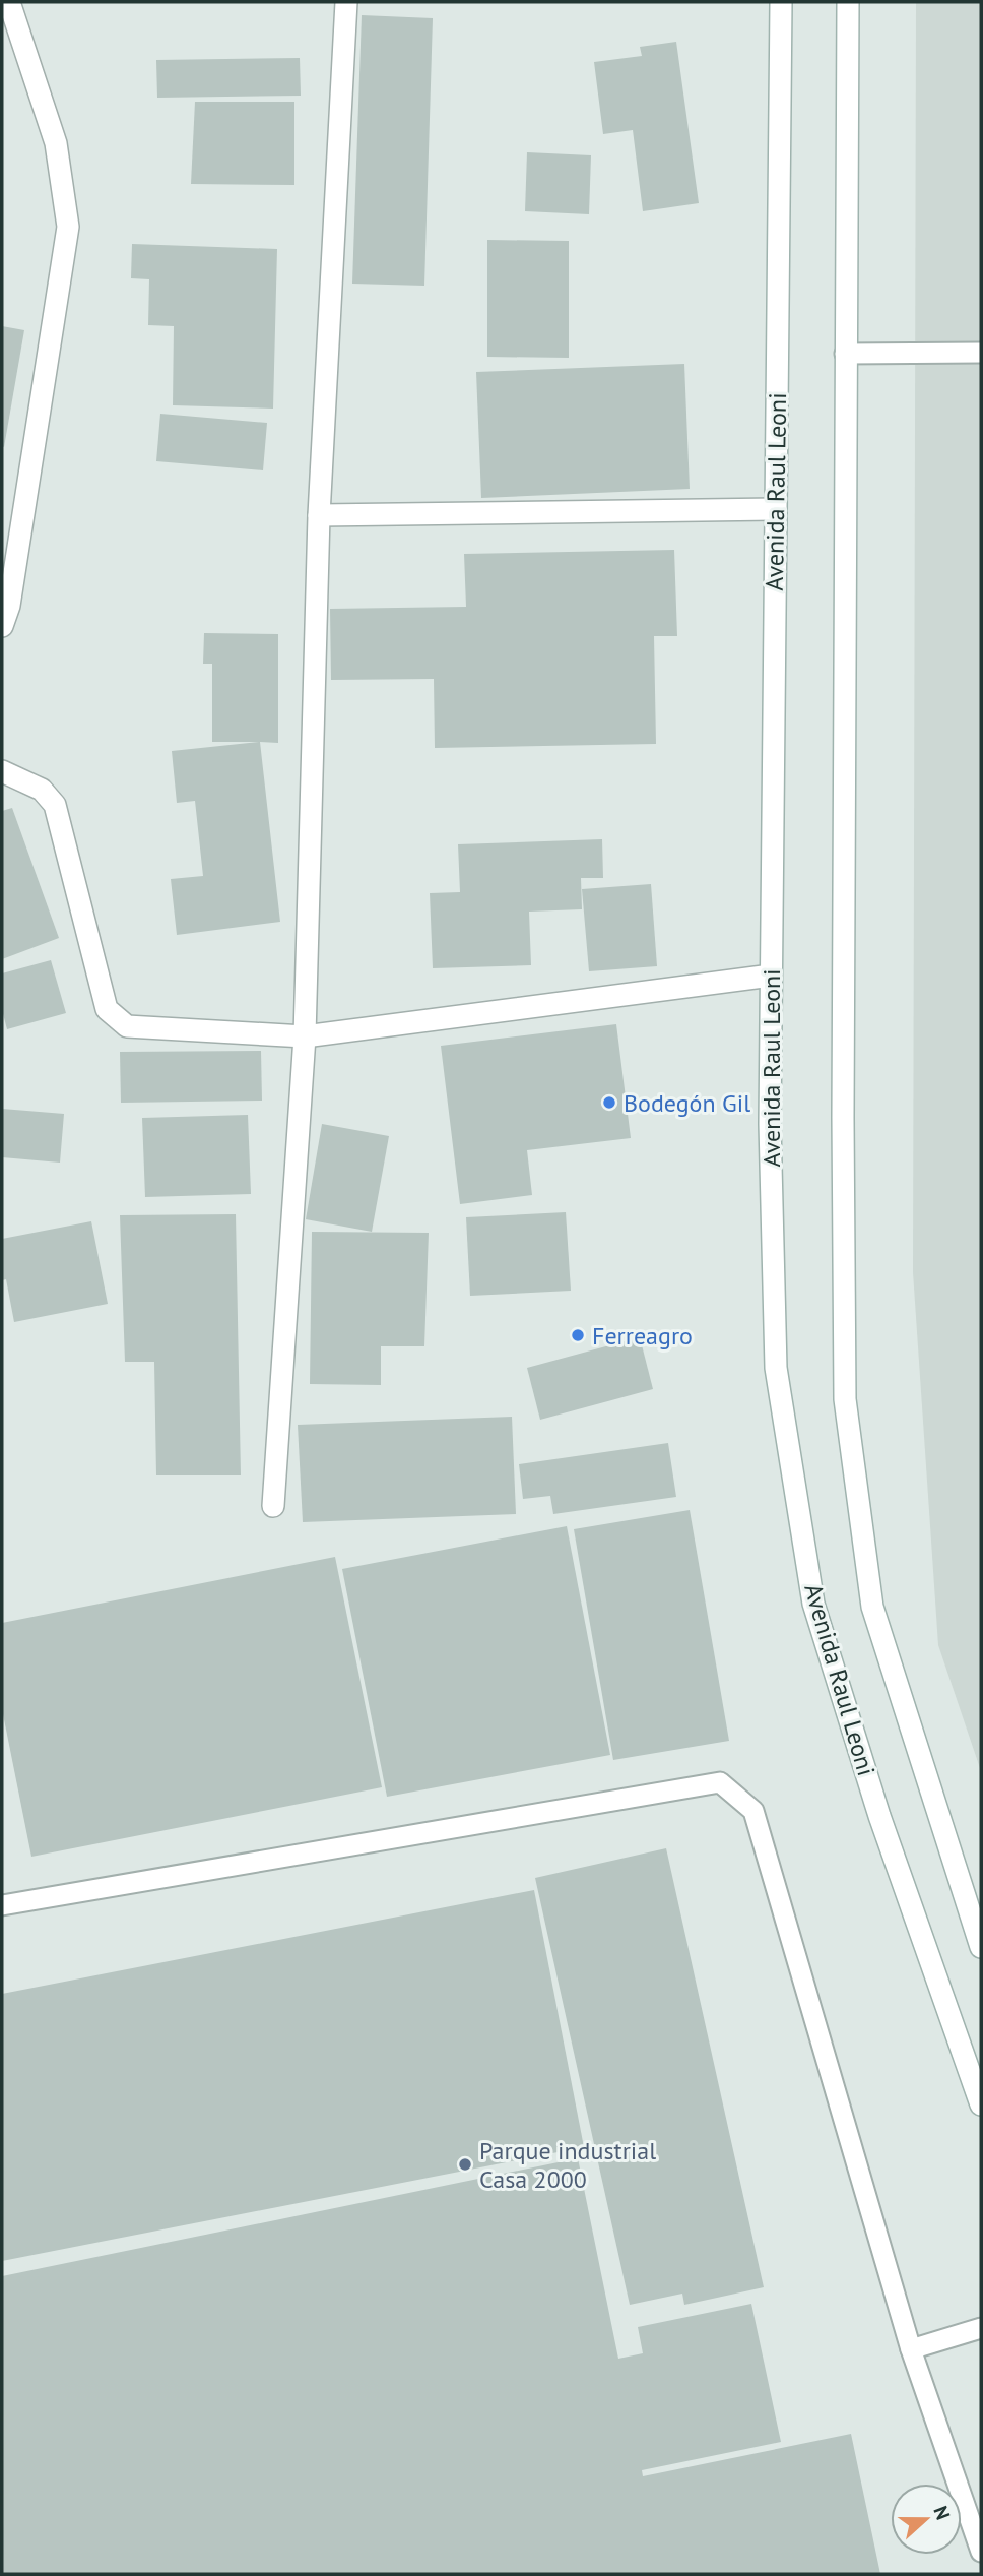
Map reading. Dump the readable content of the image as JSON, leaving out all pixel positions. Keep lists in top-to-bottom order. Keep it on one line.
{"streets":{"main road":["Avenida Raul Leoni"]},"places":["Bodegón Gil","Ferreagro","Parque industrial Casa 2000"],"north":"right"}
